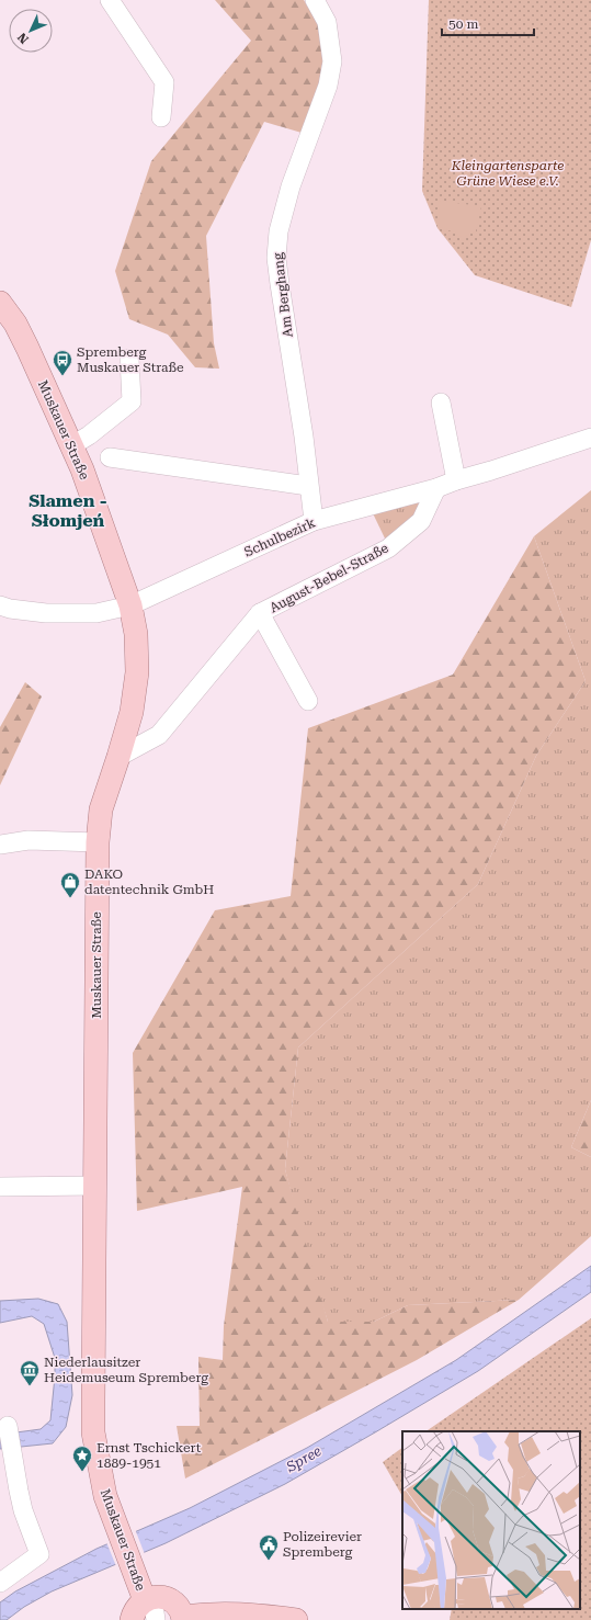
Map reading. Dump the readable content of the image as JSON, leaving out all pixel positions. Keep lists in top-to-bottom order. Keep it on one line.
{"streets":{"main road":["Muskauer Straße"],"street":["Am Berghang","Schulbezirk","August-Bebel-Straße"]},"crossings":[["Am Berghang","Schulbezirk"],["Muskauer Straße","Schulbezirk"],["Muskauer Straße","August-Bebel-Straße"],["Schulbezirk","August-Bebel-Straße"]],"districts":["Slamen - Słomjeń"],"water":["Spree"],"parks":["Kleingartensparte Grüne Wiese e.V."],"places":{"bus stop":["Spremberg Muskauer Straße"],"shop":["DAKO datentechnik GmbH"],"museum":["Niederlausitzer Heidemuseum Spremberg"],"place":["Ernst Tschickert 1889-1951"],"public building":["Polizeirevier Spremberg"]},"scale_bar":"50 m","north":"bottom left"}
